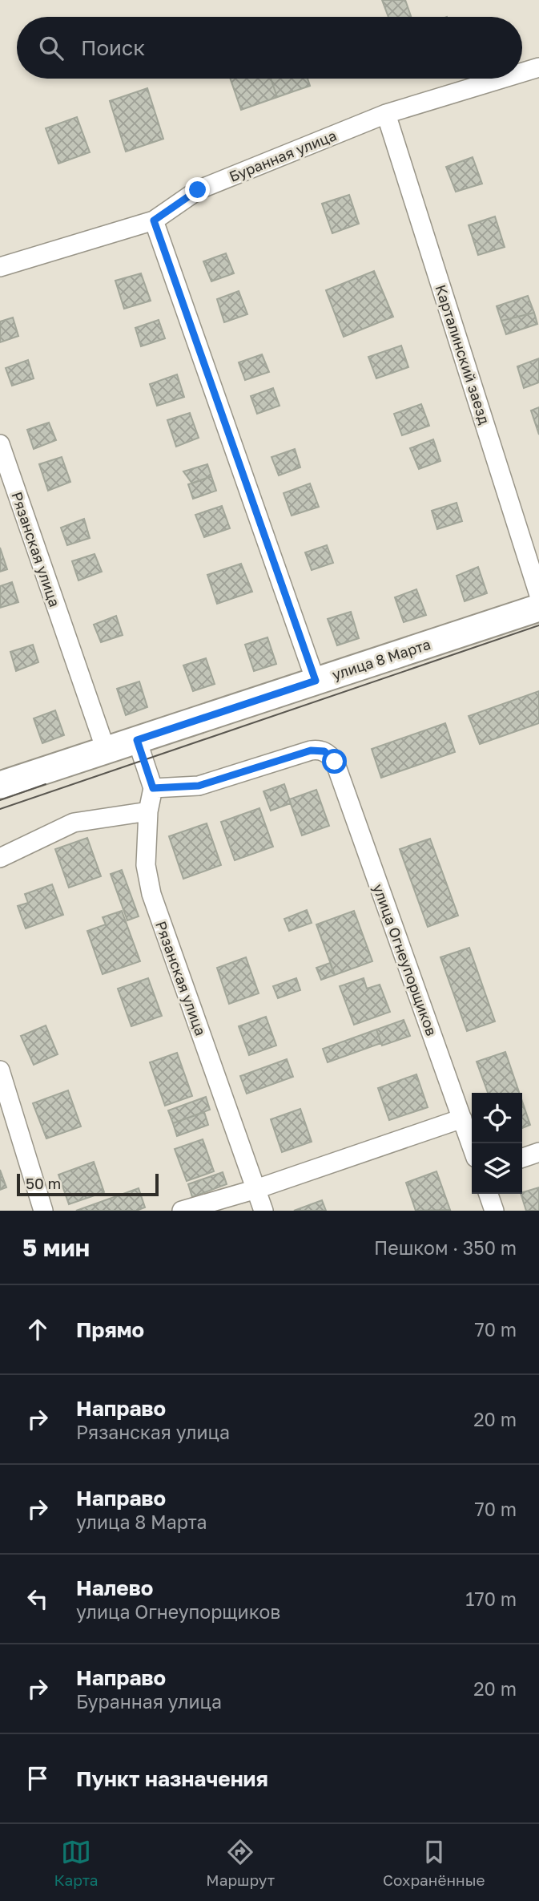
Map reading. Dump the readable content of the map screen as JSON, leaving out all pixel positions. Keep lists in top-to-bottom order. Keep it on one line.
{"streets":{"street":["Буранная улица","Карталинский заезд","Рязанская улица","улица 8 Марта","улица Огнеупорщиков"]},"crossings":[["Буранная улица","Карталинский заезд"],["Рязанская улица","улица 8 Марта"],["Рязанская улица","улица Огнеупорщиков"]],"scale_bar":"50 m","page":{"search":"Поиск","scale":"50 m","heading":["5 мин","Пешком · 350 m"],"list":[["Прямо","70 m"],["Направо","Рязанская улица","20 m"],["Направо","улица 8 Марта","70 m"],["Налево","улица Огнеупорщиков","170 m"],["Направо","Буранная улица","20 m"],"Пункт назначения"],"nav":["Карта","Маршрут","Сохранённые"]}}
